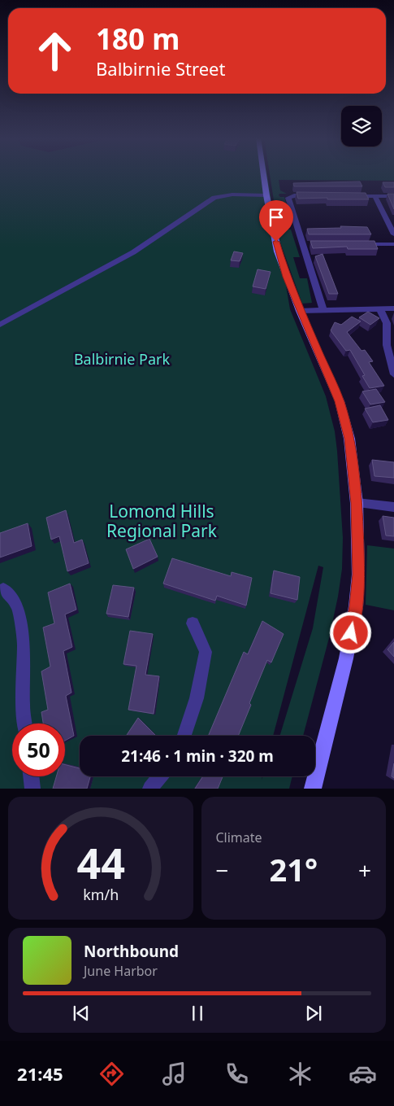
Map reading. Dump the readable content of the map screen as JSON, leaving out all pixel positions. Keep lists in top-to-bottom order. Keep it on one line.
{"parks":["Balbirnie Park","Lomond Hills Regional Park"],"page":{"turn":["180 m","Balbirnie Street"],"limit":"50","trip":"21:46 · 1 min · 320 m","tile":"Climate","heat":["−","21°","+"],"song":["Northbound","June Harbor"],"tabs":"21:45","gauge":["44","km/h"]}}
